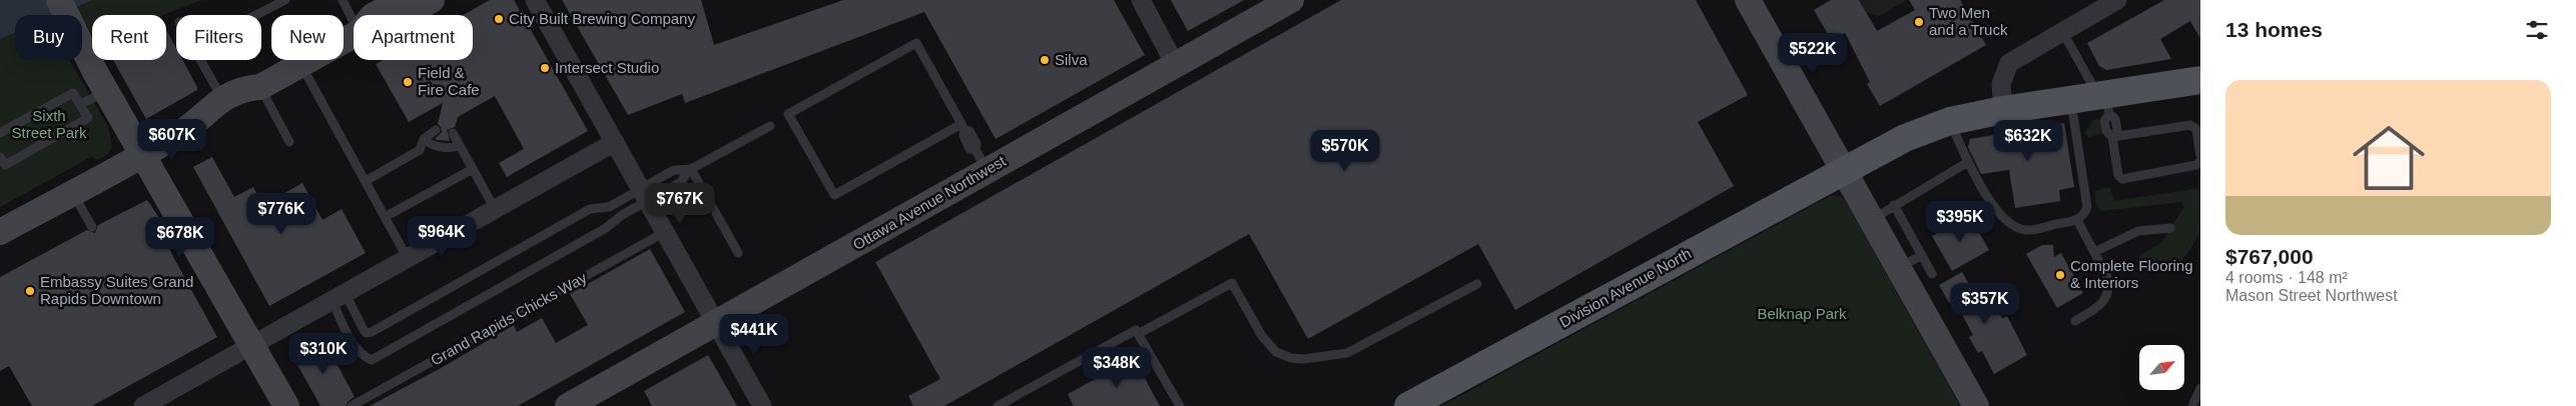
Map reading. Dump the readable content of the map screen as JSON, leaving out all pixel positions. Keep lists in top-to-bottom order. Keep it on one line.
{"streets":{"main road":["Division Avenue North"],"street":["Ottawa Avenue Northwest"],"lane":["Grand Rapids Chicks Way"]},"parks":["Sixth Street Park","Belknap Park"],"places":["City Built Brewing Company","Two Men and a Truck","Silva","Intersect Studio","Field & Fire Cafe","Complete Flooring & Interiors","Embassy Suites Grand Rapids Downtown"],"north":"top right","page":{"heading":"13 homes","chip":["Buy","Rent","Filters","New","Apartment"],"price":["$522K","$607K","$632K","$570K","$767K","$776K","$395K","$964K","$678K","$357K","$441K","$310K","$348K"],"list":[{"name":"$767,000","note":"4 rooms · 148 m² · Mason Street Northwest"}]}}
